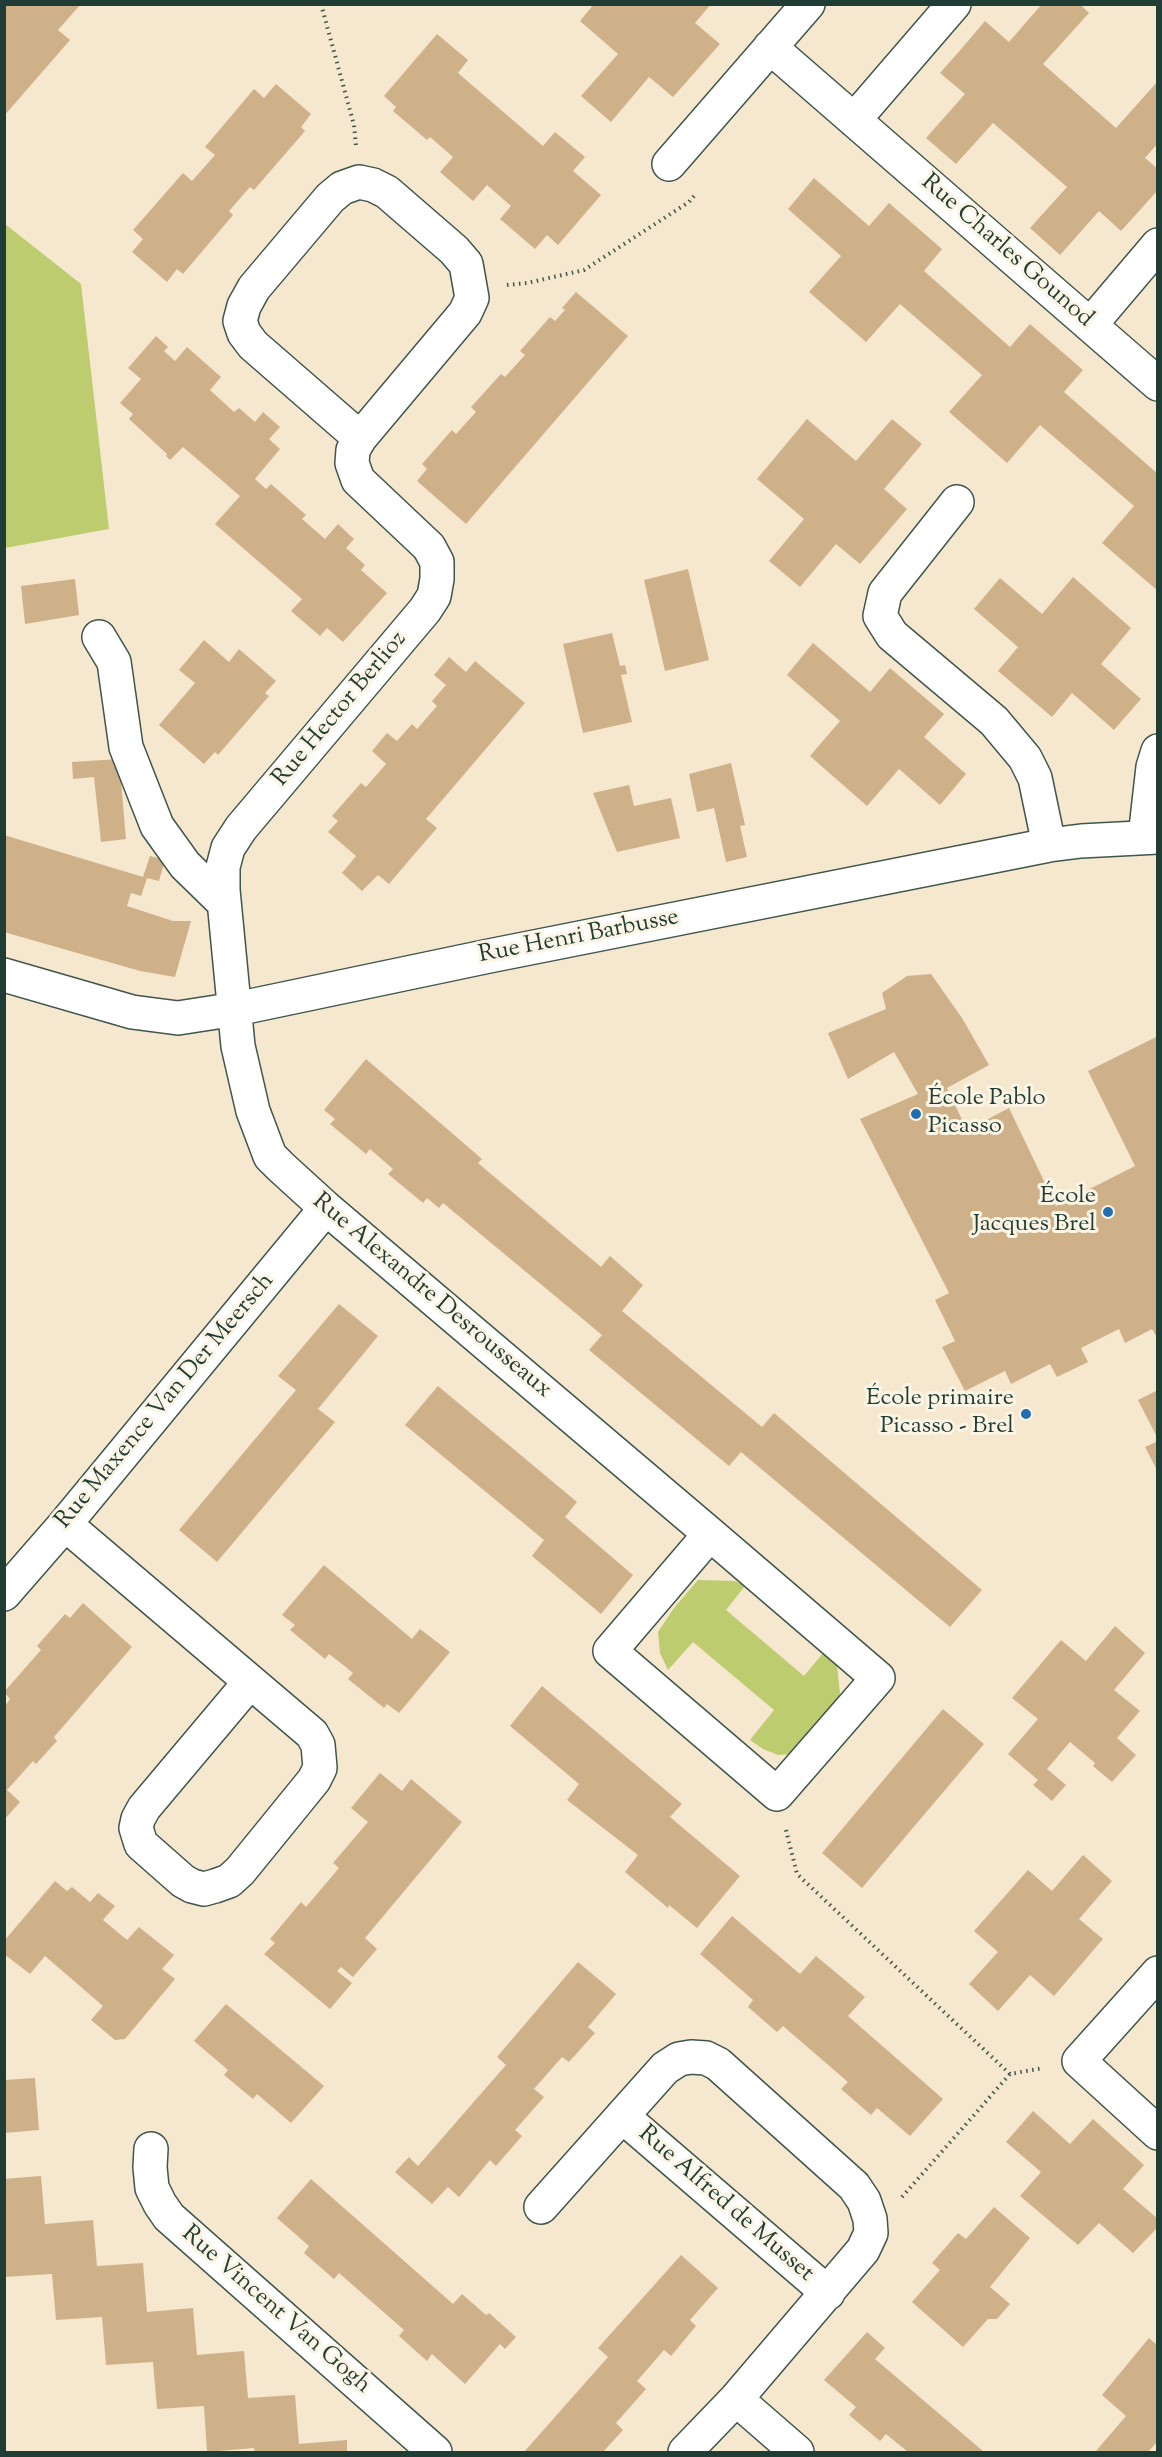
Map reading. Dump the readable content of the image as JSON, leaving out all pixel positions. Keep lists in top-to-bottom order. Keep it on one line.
{"streets":{"street":["Rue Charles Gounod","Rue Hector Berlioz","Rue Henri Barbusse","Rue Alexandre Desrousseaux","Rue Maxence Van Der Meersch","Rue Alfred de Musset","Rue Vincent Van Gogh"]},"crossings":[["Rue Hector Berlioz","Rue Henri Barbusse"],["Rue Hector Berlioz","Rue Alexandre Desrousseaux"],["Rue Henri Barbusse","Rue Alexandre Desrousseaux"],["Rue Alexandre Desrousseaux","Rue Maxence Van Der Meersch"]],"places":["École Pablo Picasso","École Jacques Brel","École primaire Picasso - Brel"]}
